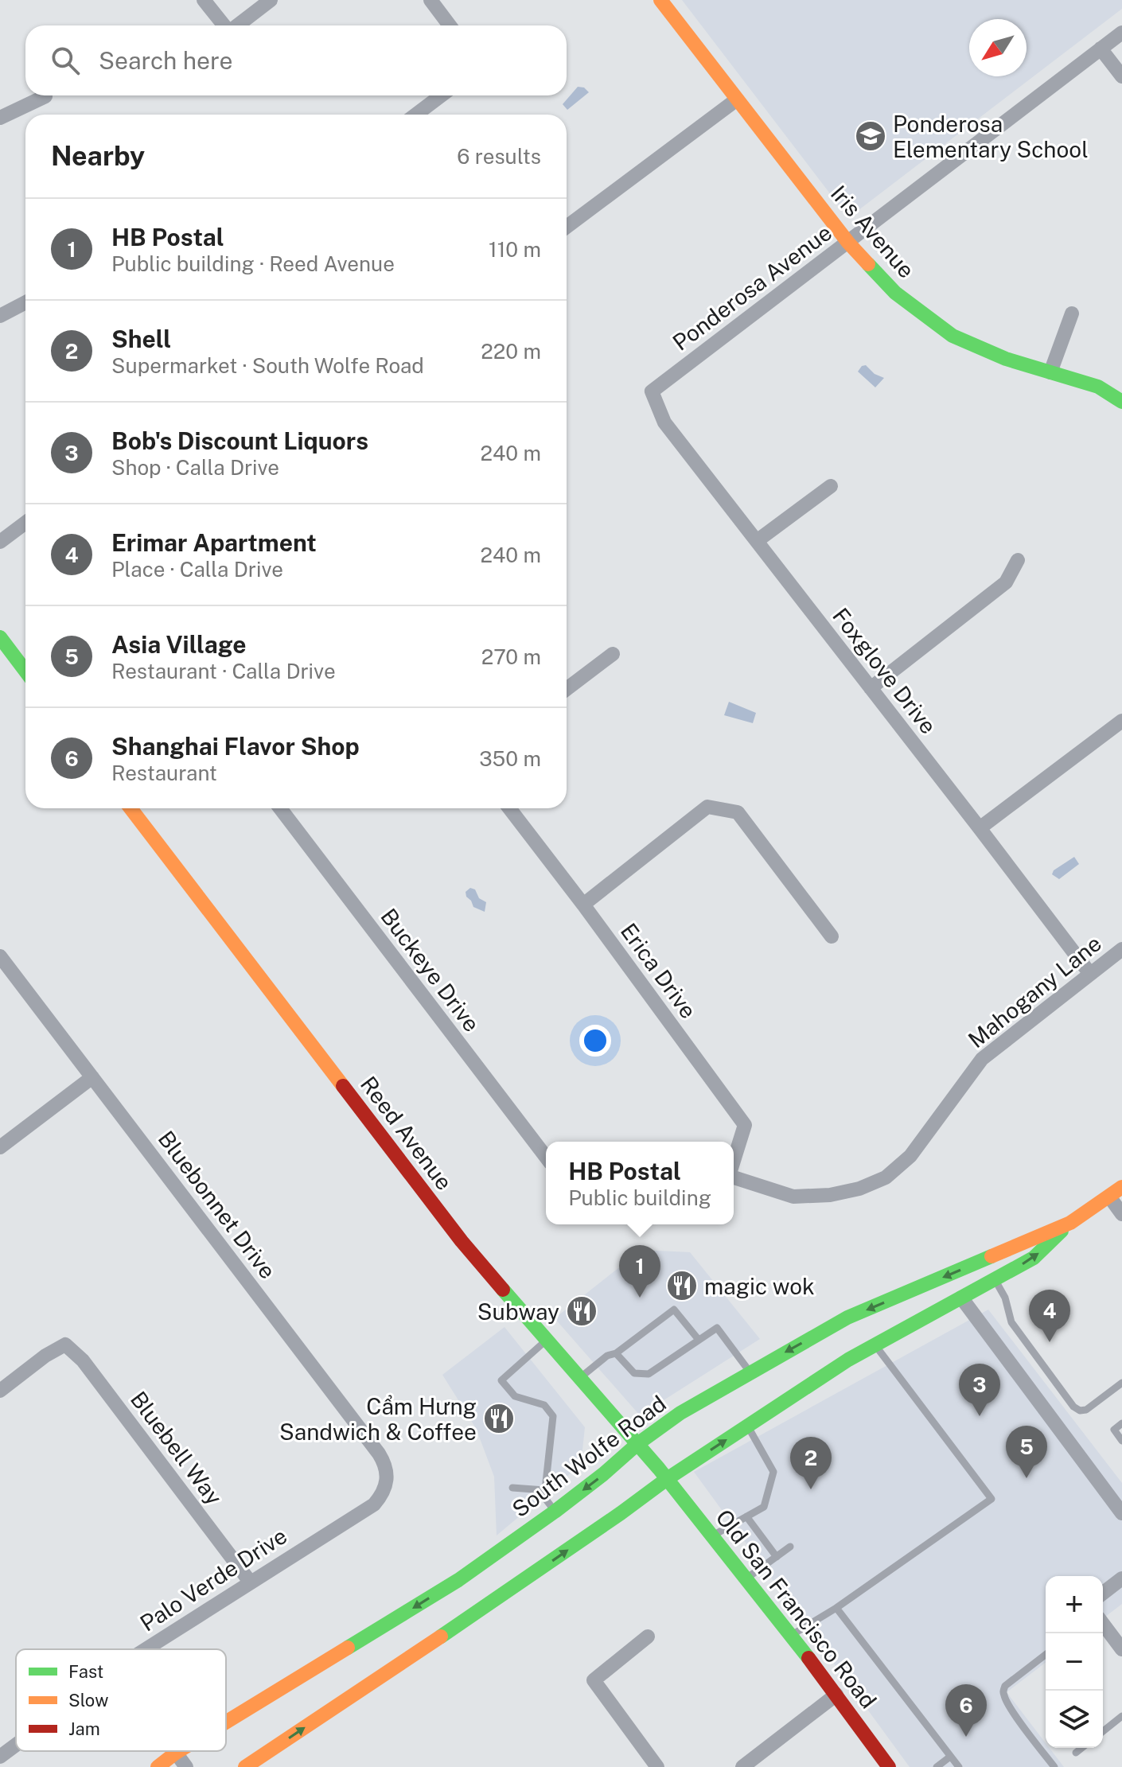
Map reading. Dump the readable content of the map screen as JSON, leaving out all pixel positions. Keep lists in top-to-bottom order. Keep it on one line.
{"streets":{"main road":["Iris Avenue","Reed Avenue","South Wolfe Road","Old San Francisco Road"],"street":["Ponderosa Avenue","Foxglove Drive","Buckeye Drive","Erica Drive","Mahogany Lane","Bluebonnet Drive","Bluebell Way","Palo Verde Drive"]},"crossings":[["Iris Avenue","Ponderosa Avenue"],["Ponderosa Avenue","Foxglove Drive"],["Foxglove Drive","Mahogany Lane"],["Reed Avenue","South Wolfe Road"],["Reed Avenue","Old San Francisco Road"],["Bluebonnet Drive","Palo Verde Drive"],["Bluebell Way","Palo Verde Drive"],["South Wolfe Road","Old San Francisco Road"]],"places":{"school or university":["Ponderosa Elementary School"],"restaurant":["magic wok","Subway","Cẩm Hưng Sandwich & Coffee"]},"legend":["Fast","Slow","Jam"],"north":"bottom left","page":{"search":"Search here","heading":["Nearby","6 results"],"list":[{"mark":"1","name":"HB Postal","note":"Public building · Reed Avenue","value":"110 m"},{"mark":"2","name":"Shell","note":"Supermarket · South Wolfe Road","value":"220 m"},{"mark":"3","name":"Bob's Discount Liquors","note":"Shop · Calla Drive","value":"240 m"},{"mark":"4","name":"Erimar Apartment","note":"Place · Calla Drive","value":"240 m"},{"mark":"5","name":"Asia Village","note":"Restaurant · Calla Drive","value":"270 m"},{"mark":"6","name":"Shanghai Flavor Shop","note":"Restaurant","value":"350 m"}],"popup":["HB Postal","Public building"],"pins":["1","4","3","5","2","6"],"map_buttons":["+","−"]}}
